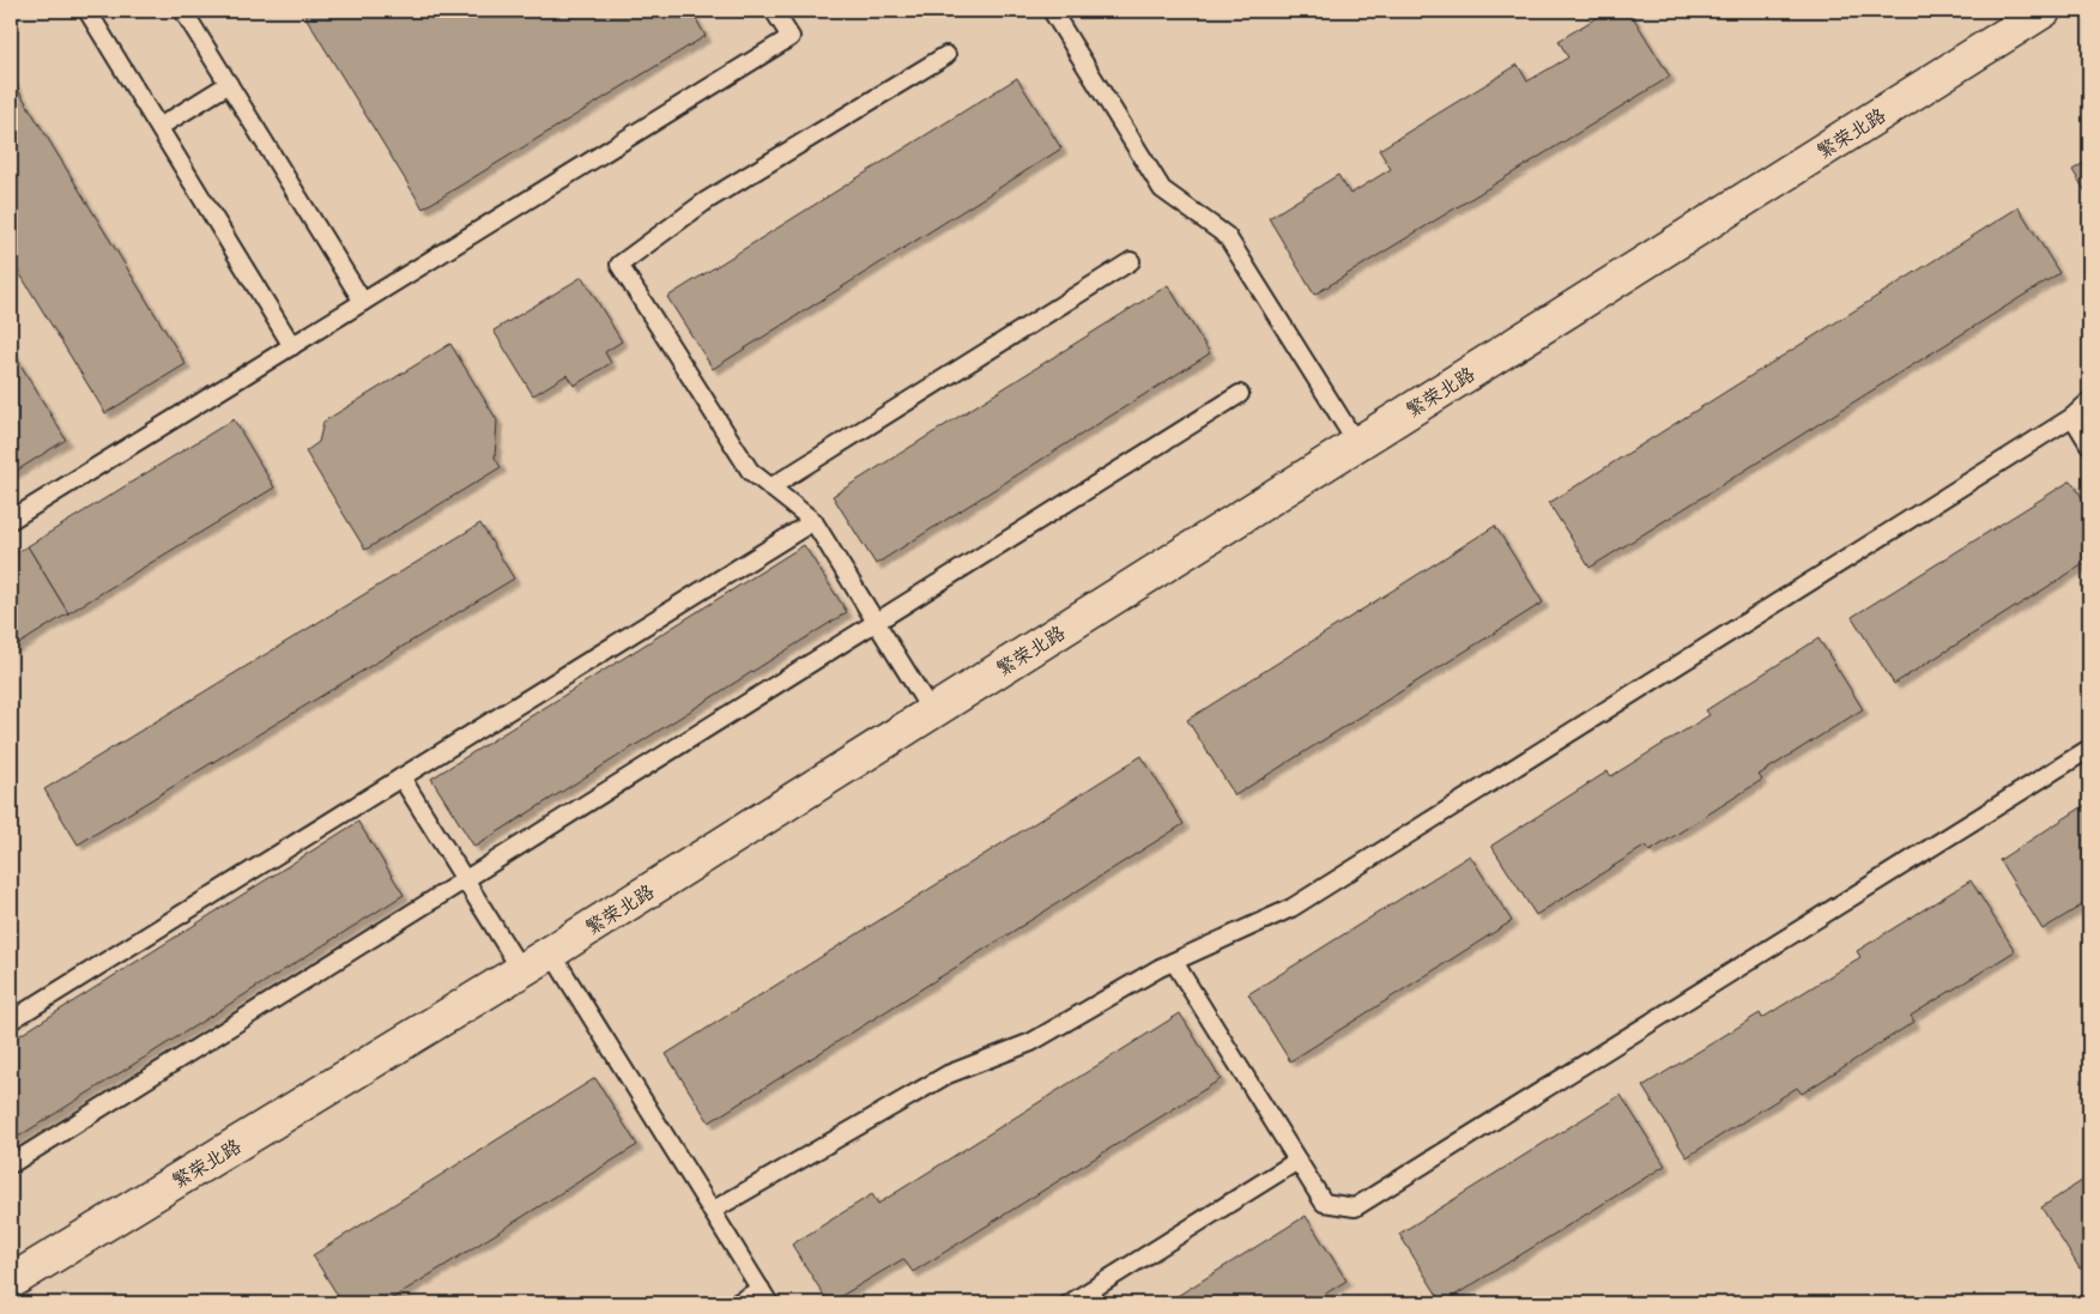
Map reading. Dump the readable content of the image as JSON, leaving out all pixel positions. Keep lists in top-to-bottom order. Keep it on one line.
{"streets":{"street":["繁荣北路"]}}
